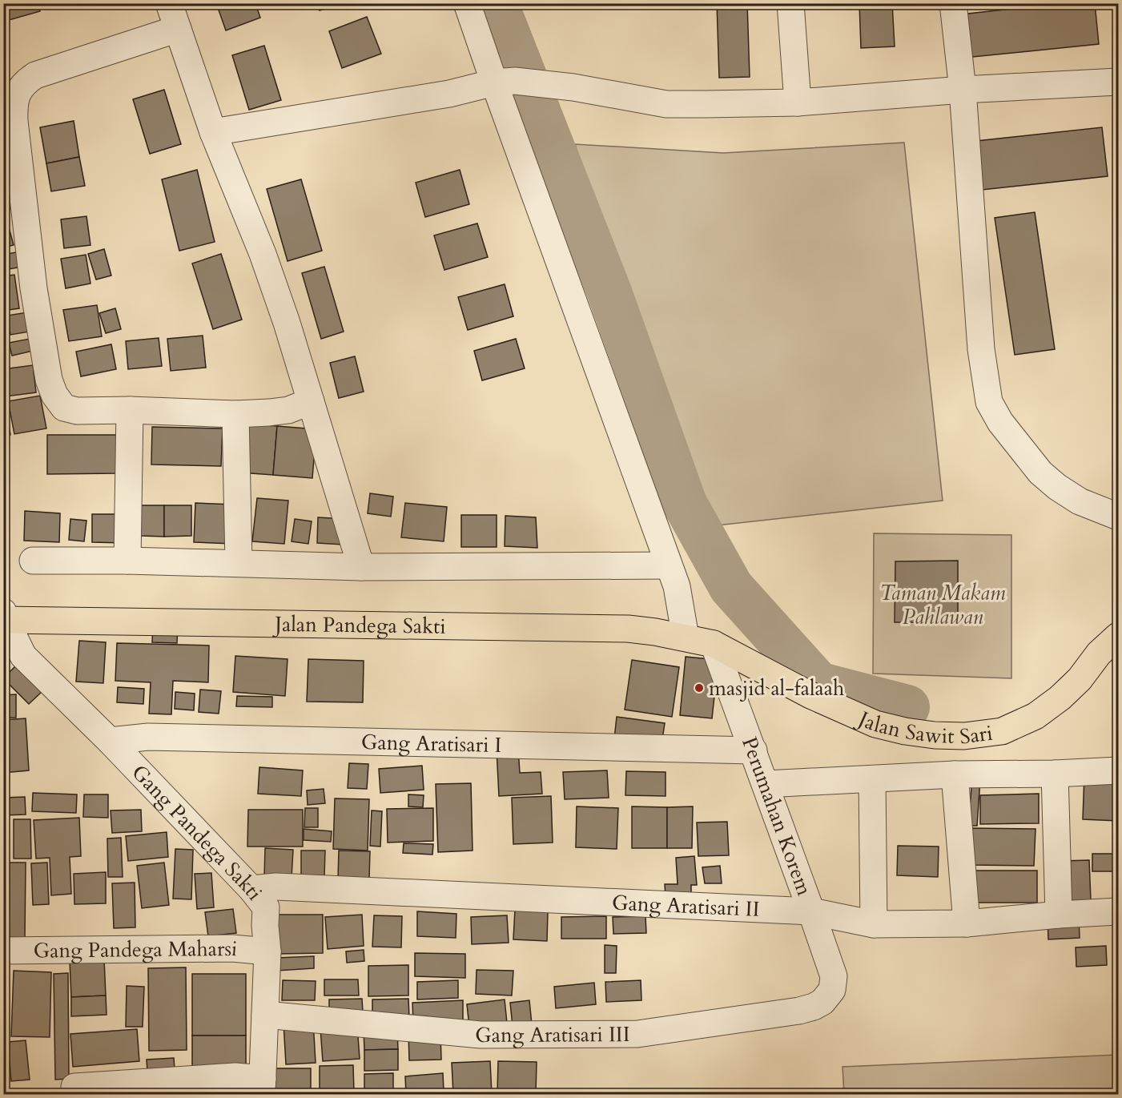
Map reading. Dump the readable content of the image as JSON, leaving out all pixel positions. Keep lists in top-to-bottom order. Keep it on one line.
{"streets":{"main road":["Jalan Pandega Sakti","Jalan Sawit Sari"],"street":["Gang Aratisari I","Perumahan Korem","Gang Pandega Sakti","Gang Aratisari II","Gang Pandega Maharsi","Gang Aratisari III"]},"crossings":[["Jalan Pandega Sakti","Jalan Sawit Sari"],["Jalan Pandega Sakti","Perumahan Korem"],["Jalan Pandega Sakti","Gang Pandega Sakti"],["Jalan Sawit Sari","Perumahan Korem"],["Gang Aratisari I","Perumahan Korem"],["Gang Aratisari I","Gang Pandega Sakti"],["Perumahan Korem","Gang Aratisari II"],["Perumahan Korem","Gang Aratisari III"],["Gang Pandega Sakti","Gang Aratisari II"],["Gang Pandega Sakti","Gang Pandega Maharsi"],["Gang Pandega Sakti","Gang Aratisari III"]],"parks":["Taman Makam Pahlawan"],"places":["masjid al-falaah"]}
